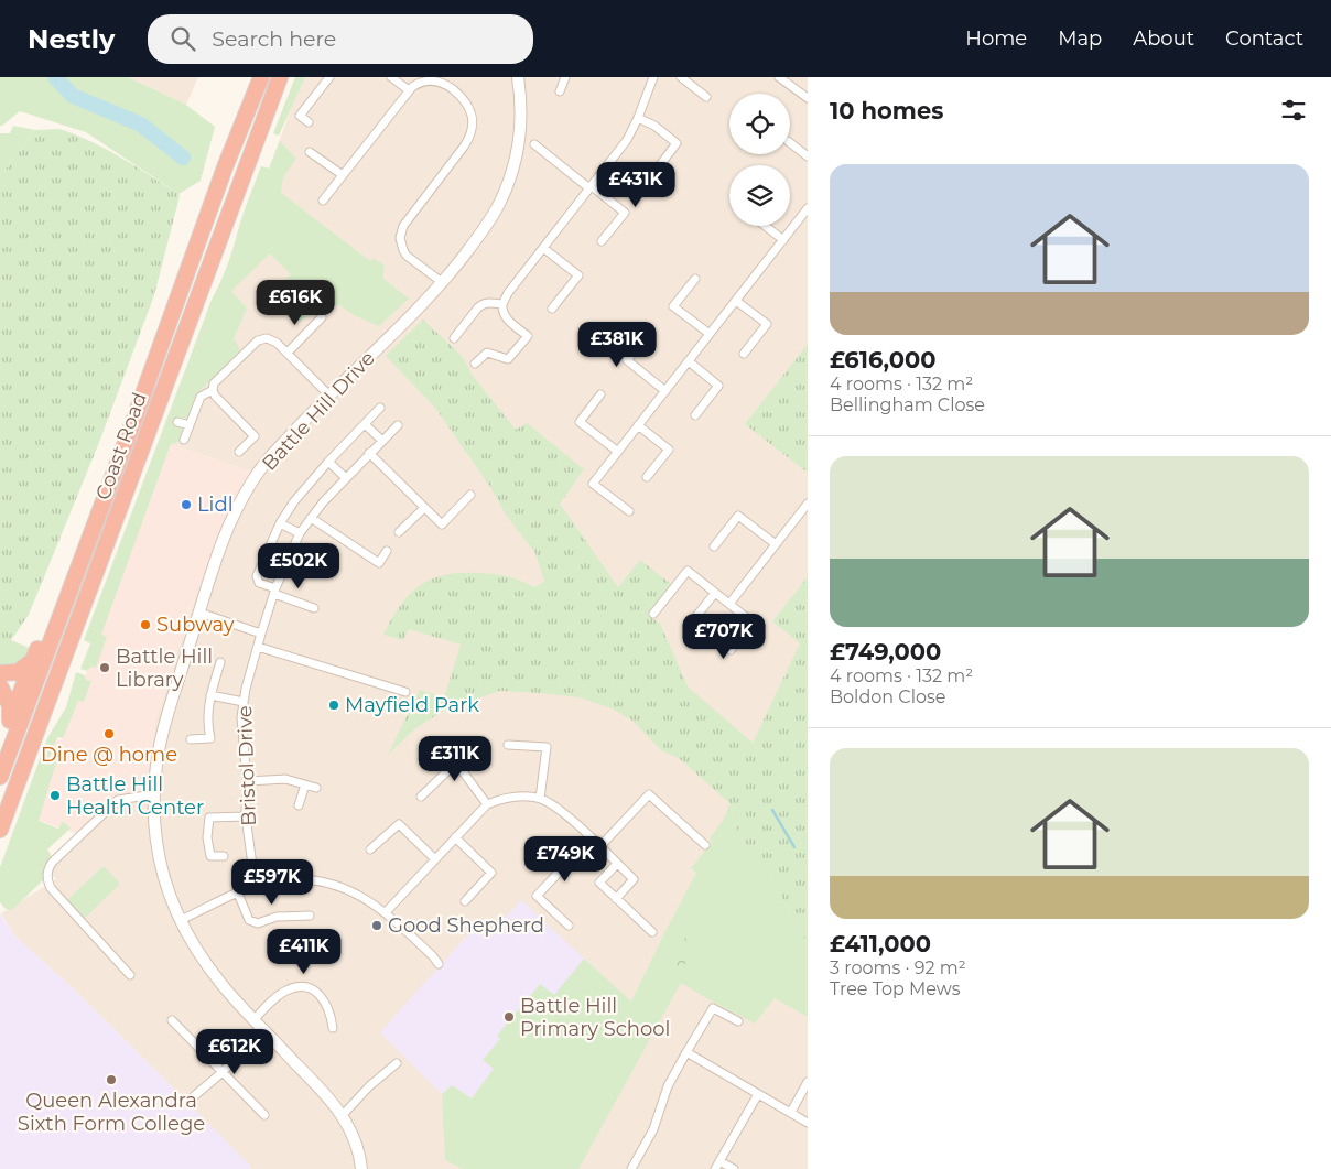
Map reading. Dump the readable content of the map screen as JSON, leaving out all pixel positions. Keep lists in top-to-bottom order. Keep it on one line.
{"streets":{"highway":["Coast Road"],"street":["Battle Hill Drive","Bristol Drive"]},"places":["Lidl","Subway","Battle Hill Library","Mayfield Park","Dine @ home","Battle Hill Health Center","Good Shepherd","Battle Hill Primary School","Queen Alexandra Sixth Form College"],"page":{"header":"Nestly","search":"Search here","nav":["Home","Map","About","Contact"],"heading":"10 homes","list":[{"name":"£616,000","note":"4 rooms · 132 m² · Bellingham Close"},{"name":"£749,000","note":"4 rooms · 132 m² · Boldon Close"},{"name":"£411,000","note":"3 rooms · 92 m² · Tree Top Mews"}],"price":["£431K","£616K","£381K","£502K","£707K","£311K","£749K","£597K","£411K","£612K"]}}
